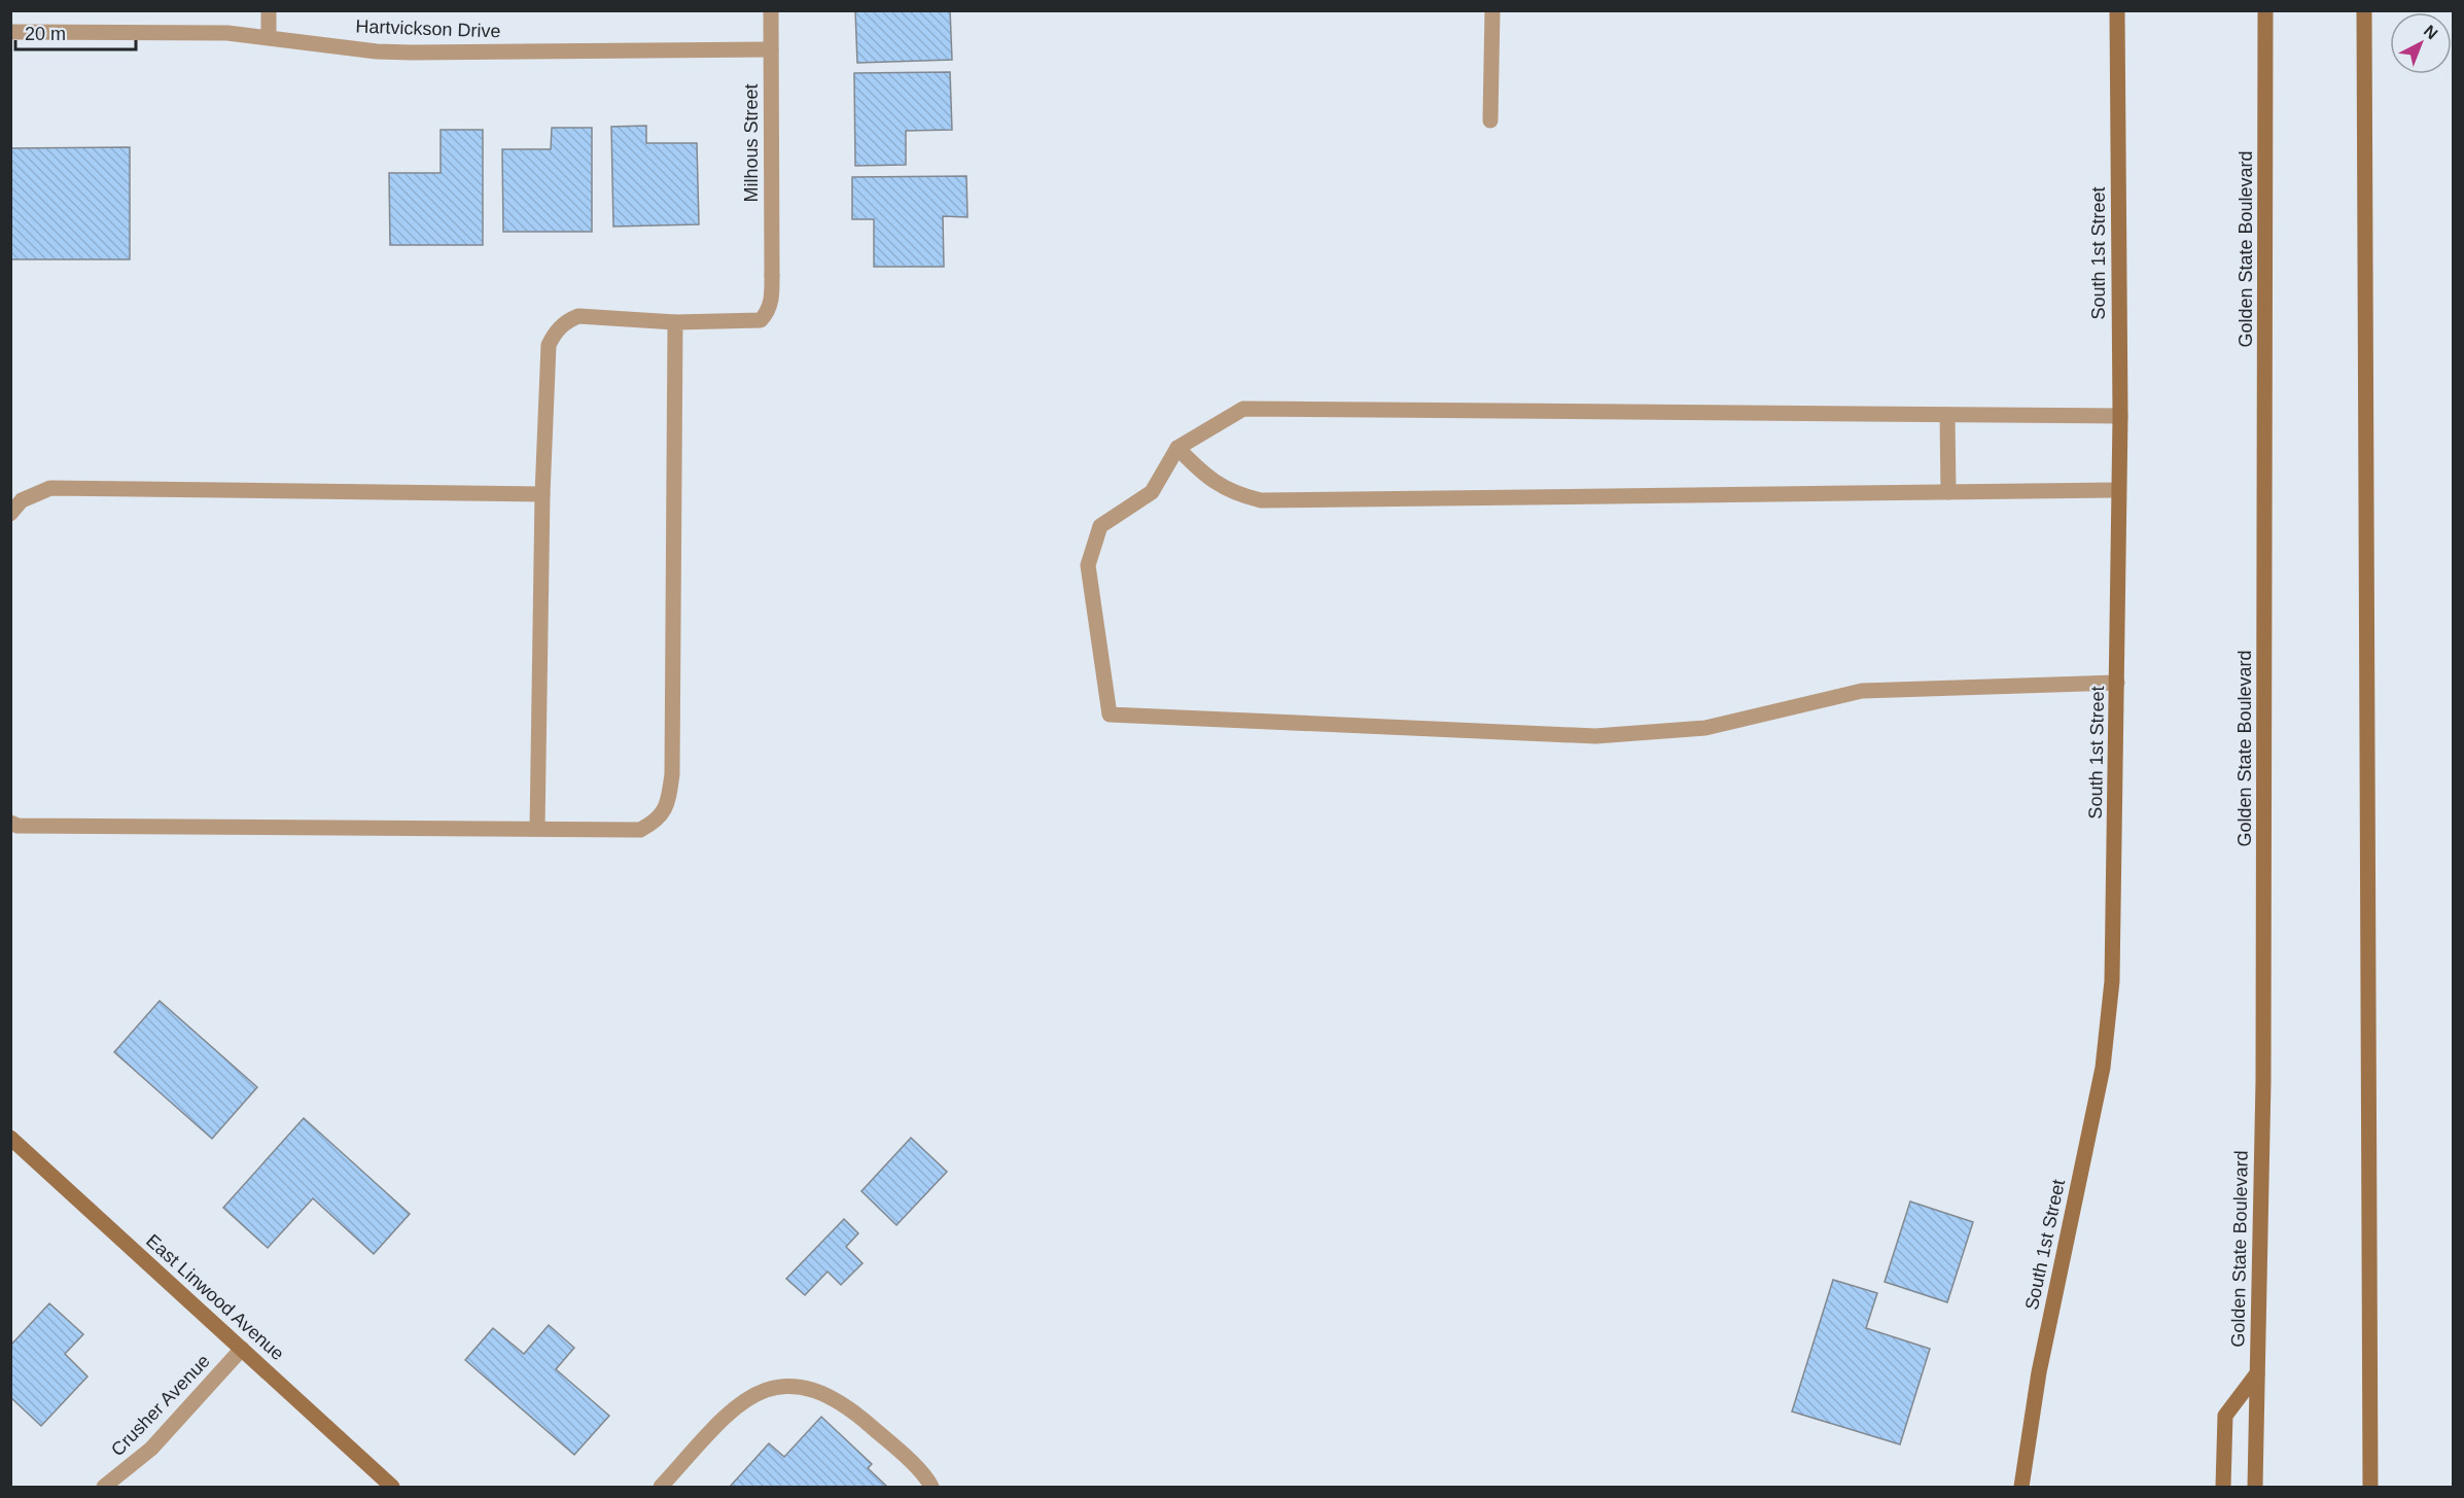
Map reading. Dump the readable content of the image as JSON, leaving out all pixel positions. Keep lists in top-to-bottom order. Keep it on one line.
{"streets":{"main road":["Golden State Boulevard","South 1st Street","East Linwood Avenue"],"street":["Hartvickson Drive","Milhous Street","Crusher Avenue"]},"crossings":[["Hartvickson Drive","Milhous Street"],["East Linwood Avenue","Crusher Avenue"]],"scale_bar":"20 m","north":"top right"}
